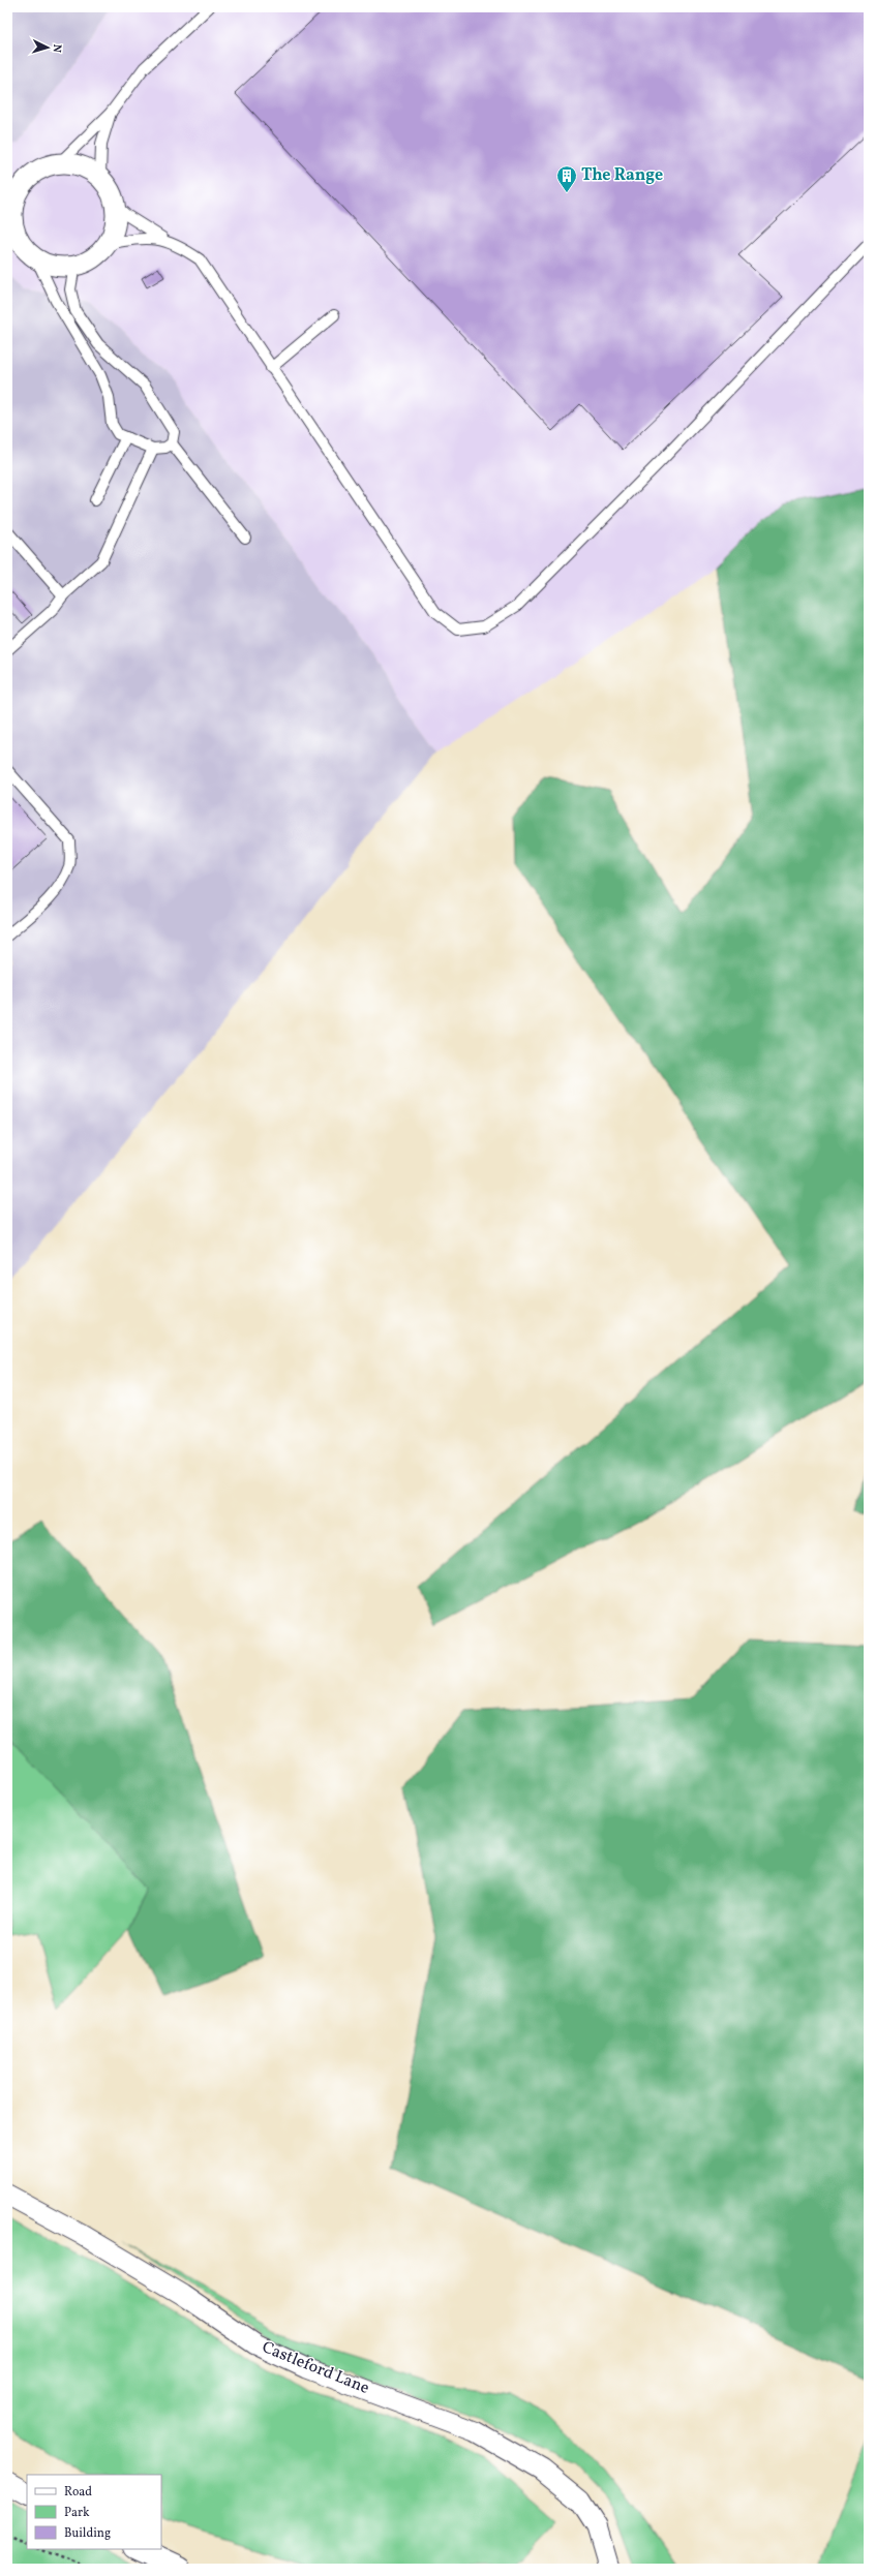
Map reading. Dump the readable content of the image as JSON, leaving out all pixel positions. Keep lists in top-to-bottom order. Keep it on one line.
{"streets":{"street":["Castleford Lane"]},"places":{"building":["The Range"]},"legend":["Road","Park","Building"],"north":"right"}
